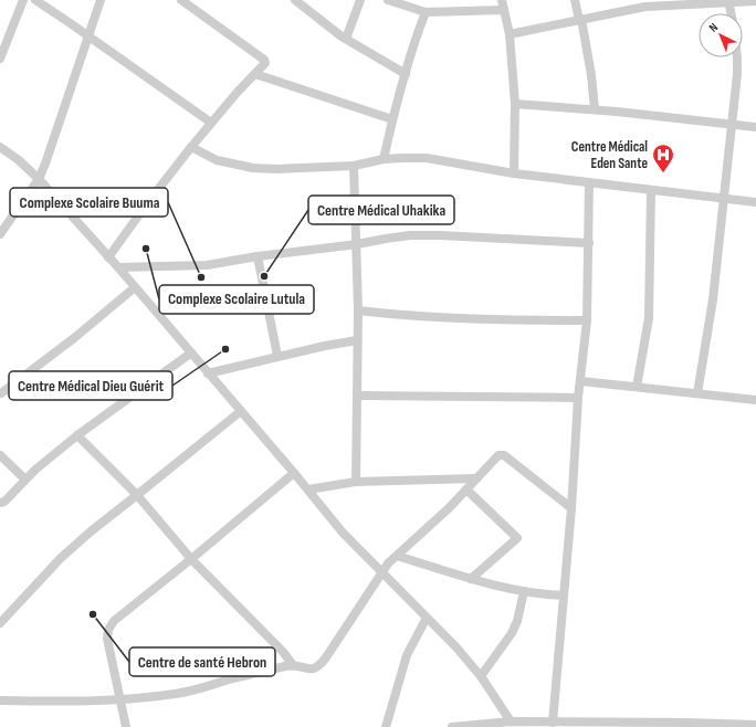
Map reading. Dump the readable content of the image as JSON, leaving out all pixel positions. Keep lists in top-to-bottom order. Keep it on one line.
{"places":{"hospital":["Centre Médical Eden Sante"],"other":["Complexe Scolaire Lutula","Centre Médical Uhakika","Complexe Scolaire Buuma","Centre Médical Dieu Guérit","Centre de santé Hebron"]},"north":"top left"}
